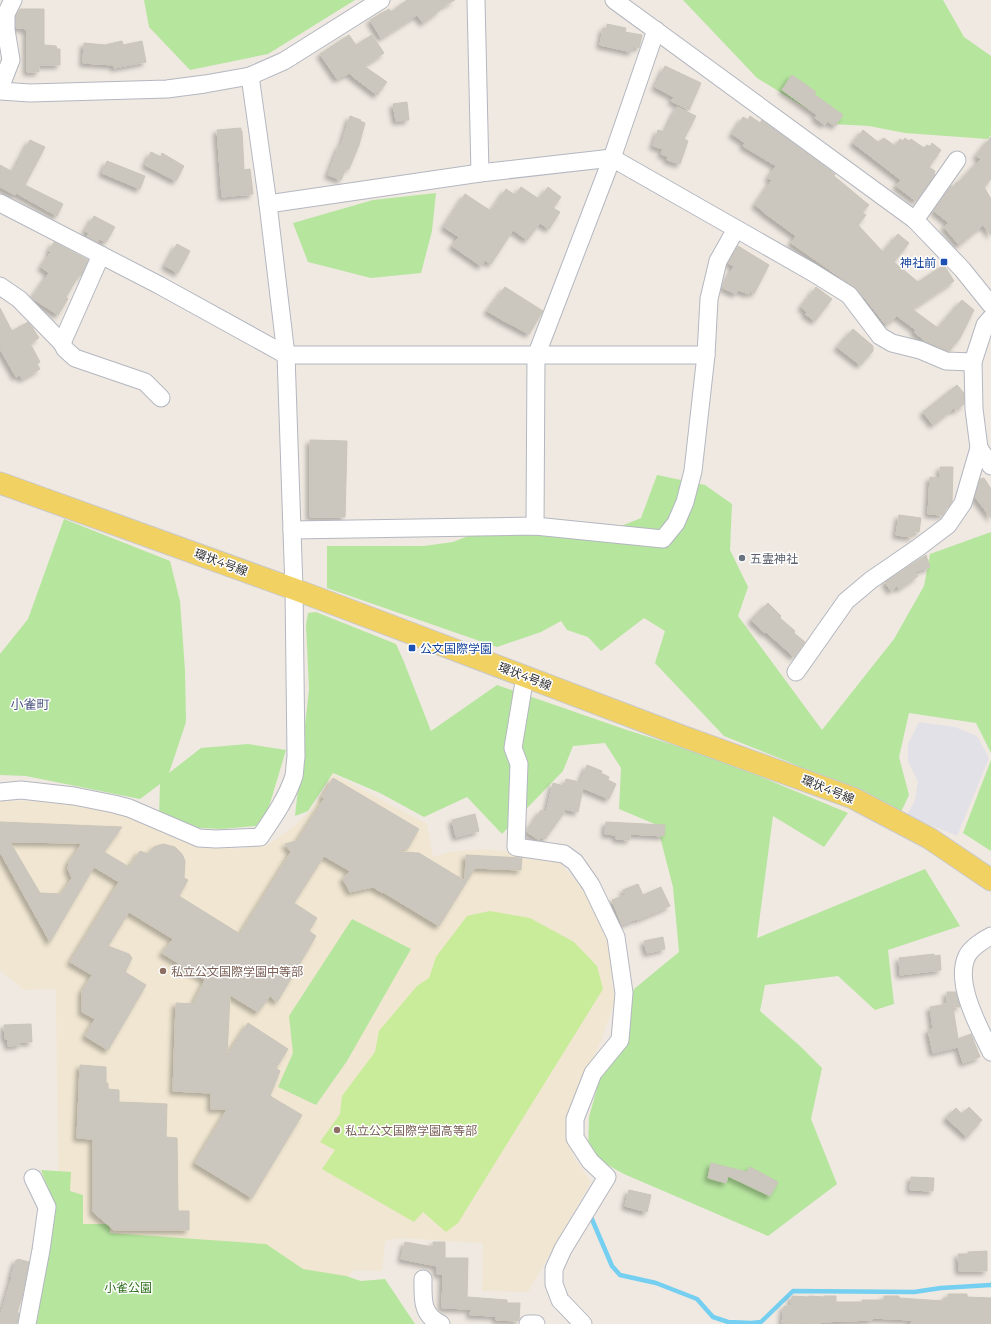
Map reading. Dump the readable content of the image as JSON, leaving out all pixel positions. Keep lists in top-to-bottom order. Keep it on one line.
{"streets":{"main road":["環状4号線"]},"districts":["小雀町"],"parks":["小雀公園"],"places":{"transit":["神社前","公文国際学園"],"other":["五霊神社","私立公文国際学園中等部","私立公文国際学園高等部"]}}
